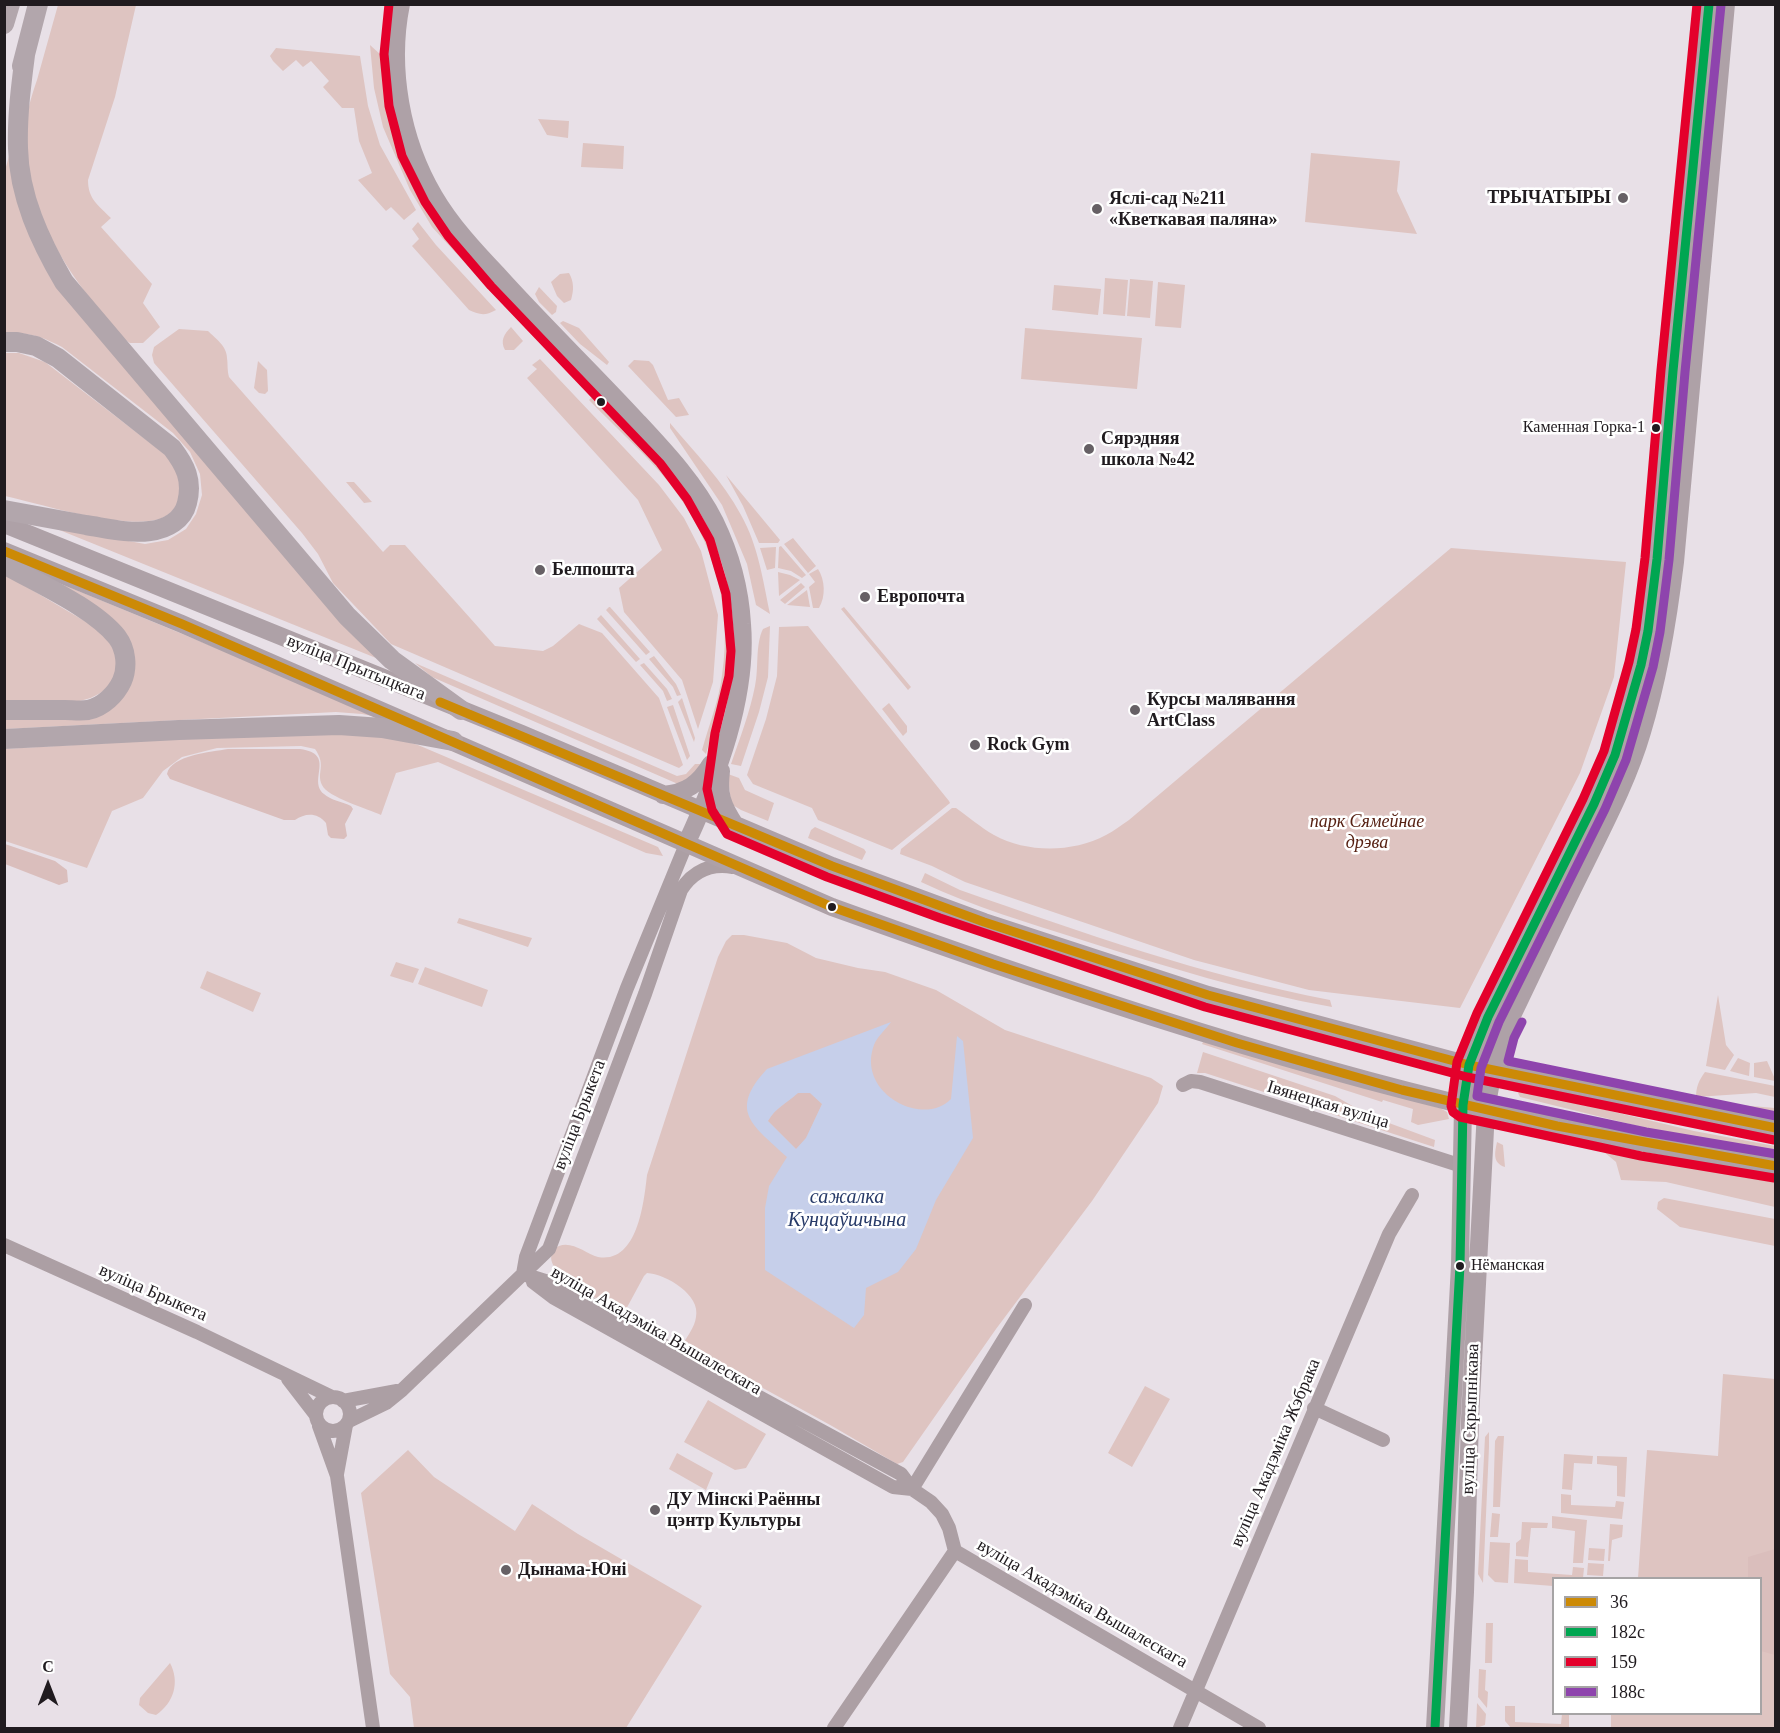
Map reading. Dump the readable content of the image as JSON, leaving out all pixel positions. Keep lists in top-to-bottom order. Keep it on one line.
{"streets":{"main road":["вуліца Прытыцкага","вуліца Скрыпнікава"],"street":["Івянецкая вуліца","вуліца Брыкета","вуліца Акадэміка Вышалескага","вуліца Акадэміка Жэбрака"]},"crossings":[["вуліца Прытыцкага","вуліца Брыкета"],["вуліца Прытыцкага","вуліца Скрыпнікава"],["Івянецкая вуліца","вуліца Скрыпнікава"],["вуліца Брыкета","вуліца Акадэміка Вышалескага"],["вуліца Акадэміка Вышалескага","вуліца Акадэміка Жэбрака"]],"water":["сажалка Кунцаўшчына"],"parks":["парк Сямейнае дрэва"],"places":["ТРЫЧАТЫРЫ","Яслі-сад №211 «Кветкавая паляна»","Каменная Горка-1","Сярэдняя школа №42","Белпошта","Европочта","Курсы малявання ArtClass","Rock Gym","Нёманская","ДУ Мінскі Раённы цэнтр Культуры","Дынама-Юні"],"lines":["transit line 182с","transit line 159","transit line 188с","transit line 36"],"legend":["36","182с","159","188с"],"north":"top"}
